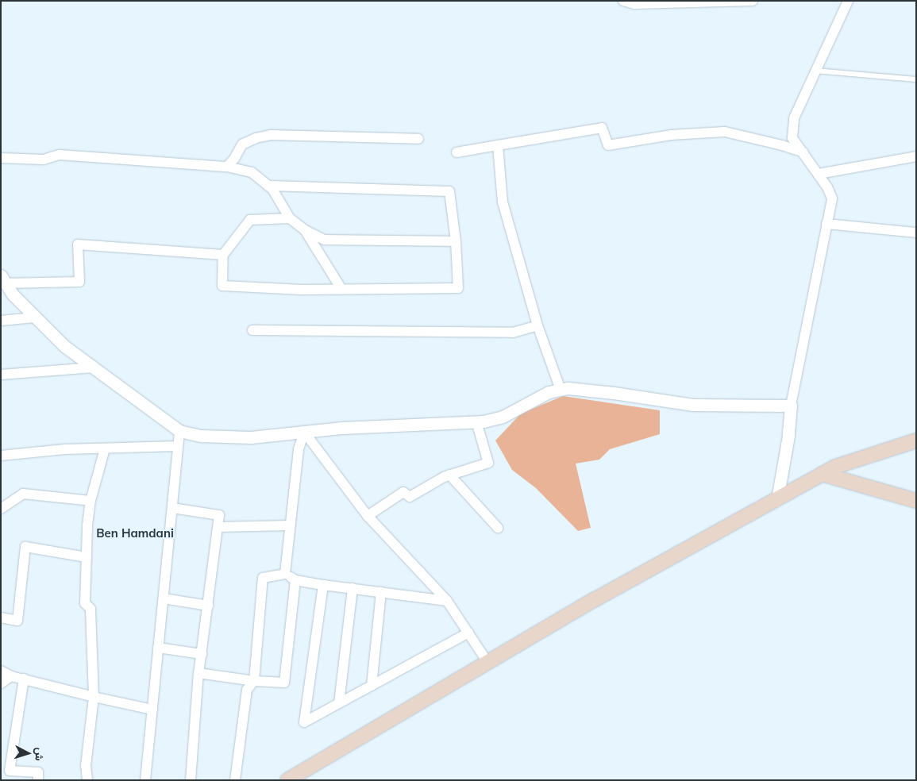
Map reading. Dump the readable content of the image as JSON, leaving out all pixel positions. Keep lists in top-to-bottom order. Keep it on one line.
{"districts":["Ben Hamdani"],"north":"right"}
